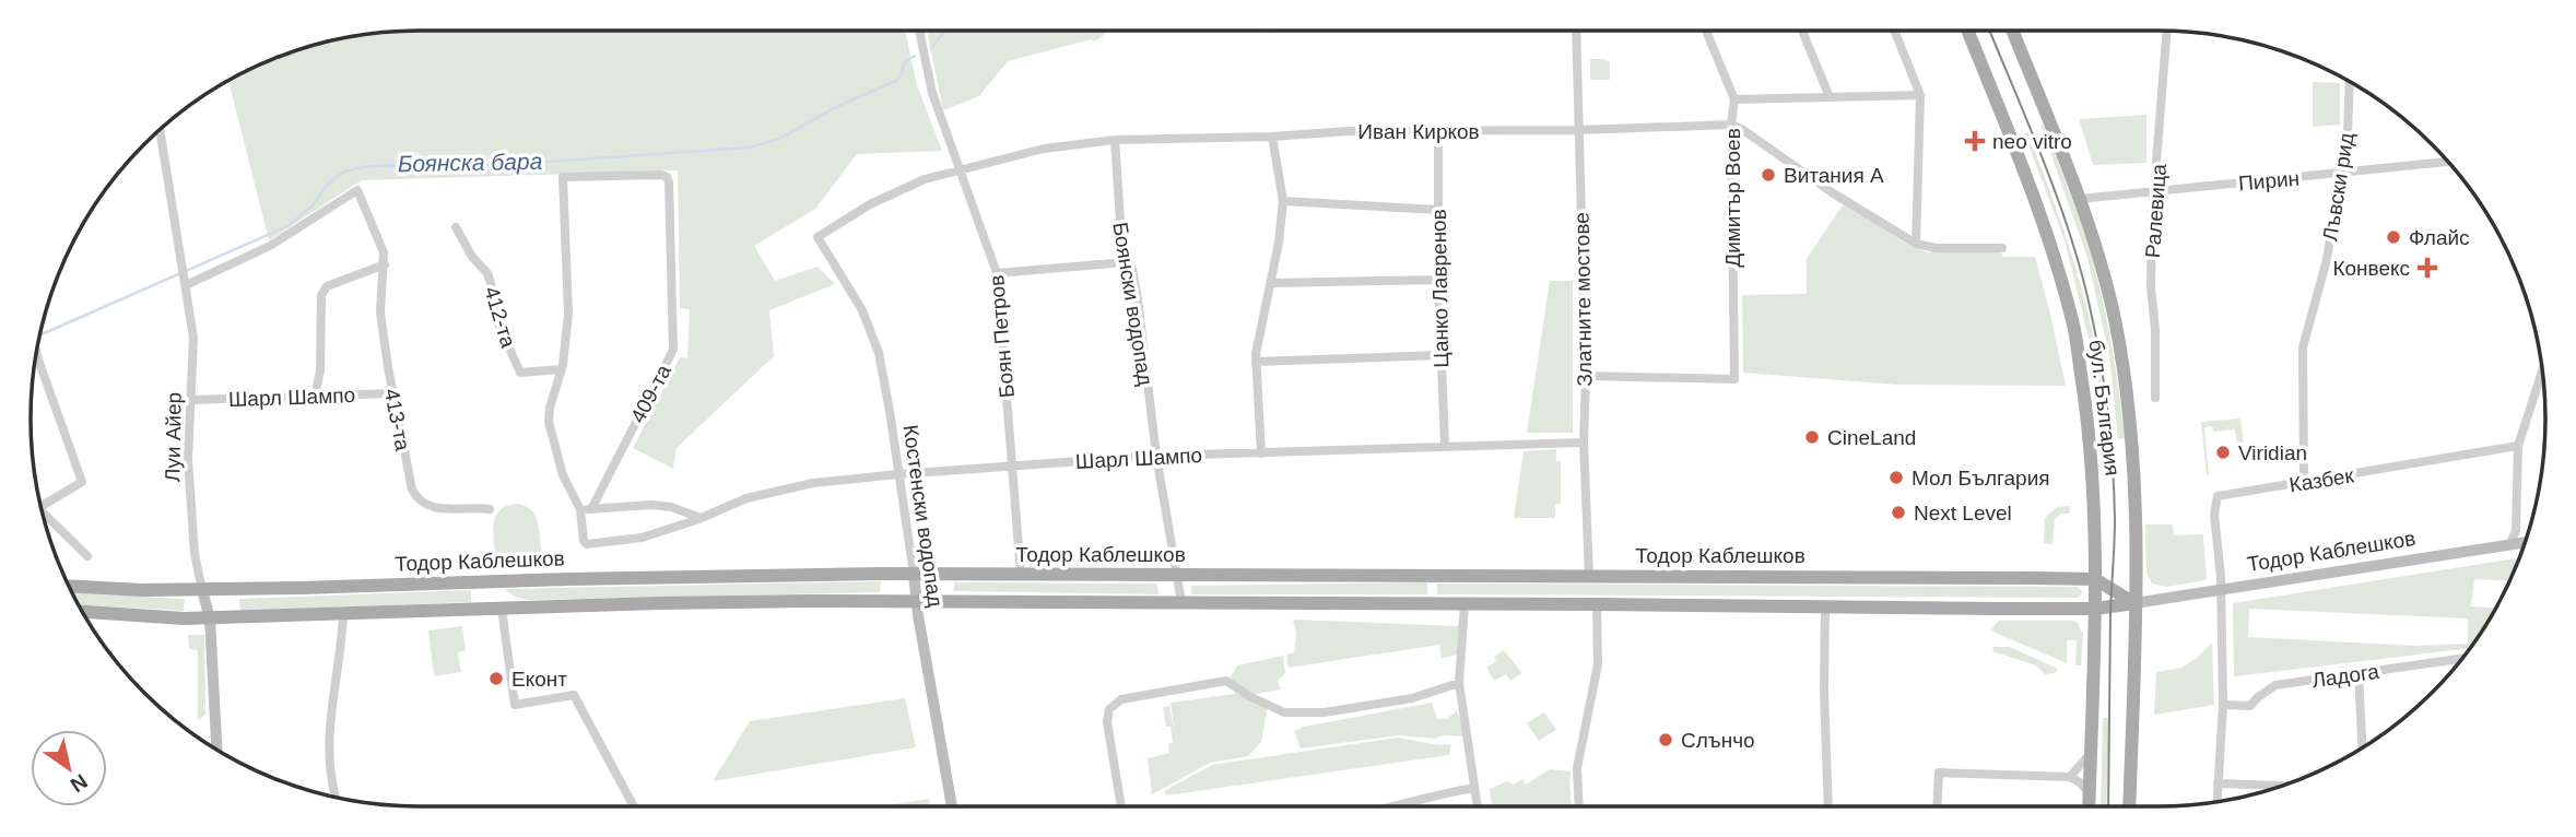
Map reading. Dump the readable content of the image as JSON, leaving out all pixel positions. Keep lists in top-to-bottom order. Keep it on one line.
{"streets":{"main road":["бул. България","Луи Айер","Костенски водопад","Тодор Каблешков"],"street":["Иван Кирков","Пирин","Лъвски рид","Димитър Воев","Ралевица","Цанко Лавренов","Златните мостове","Боянски водопад","412-та","Боян Петров","409-та","Шарл Шампо","413-та","Казбек","Ладога"]},"crossings":[["Иван Кирков","Димитър Воев"],["Иван Кирков","Цанко Лавренов"],["Иван Кирков","Златните мостове"],["Иван Кирков","Боянски водопад"],["Иван Кирков","Боян Петров"],["Иван Кирков","Костенски водопад"],["Пирин","Лъвски рид"],["Пирин","Ралевица"],["Пирин","бул. България"],["Лъвски рид","Казбек"],["Димитър Воев","Златните мостове"],["Цанко Лавренов","Шарл Шампо"],["Златните мостове","Шарл Шампо"],["Златните мостове","Тодор Каблешков"],["Боянски водопад","Шарл Шампо"],["Боянски водопад","Тодор Каблешков"],["412-та","409-та"],["Боян Петров","Шарл Шампо"],["Боян Петров","Тодор Каблешков"],["409-та","Шарл Шампо"],["Шарл Шампо","413-та"],["Шарл Шампо","Луи Айер"],["Шарл Шампо","Костенски водопад"],["бул. България","Тодор Каблешков"],["413-та","Луи Айер"],["Луи Айер","Тодор Каблешков"],["Казбек","Тодор Каблешков"],["Костенски водопад","Тодор Каблешков"]],"water":["Боянска бара"],"places":{"health":["neo vitro","Конвекс"],"other":["Витания А","Флайс","CineLand","Viridian","Мол България","Next Level","Еконт","Слънчо"]},"north":"bottom right"}
